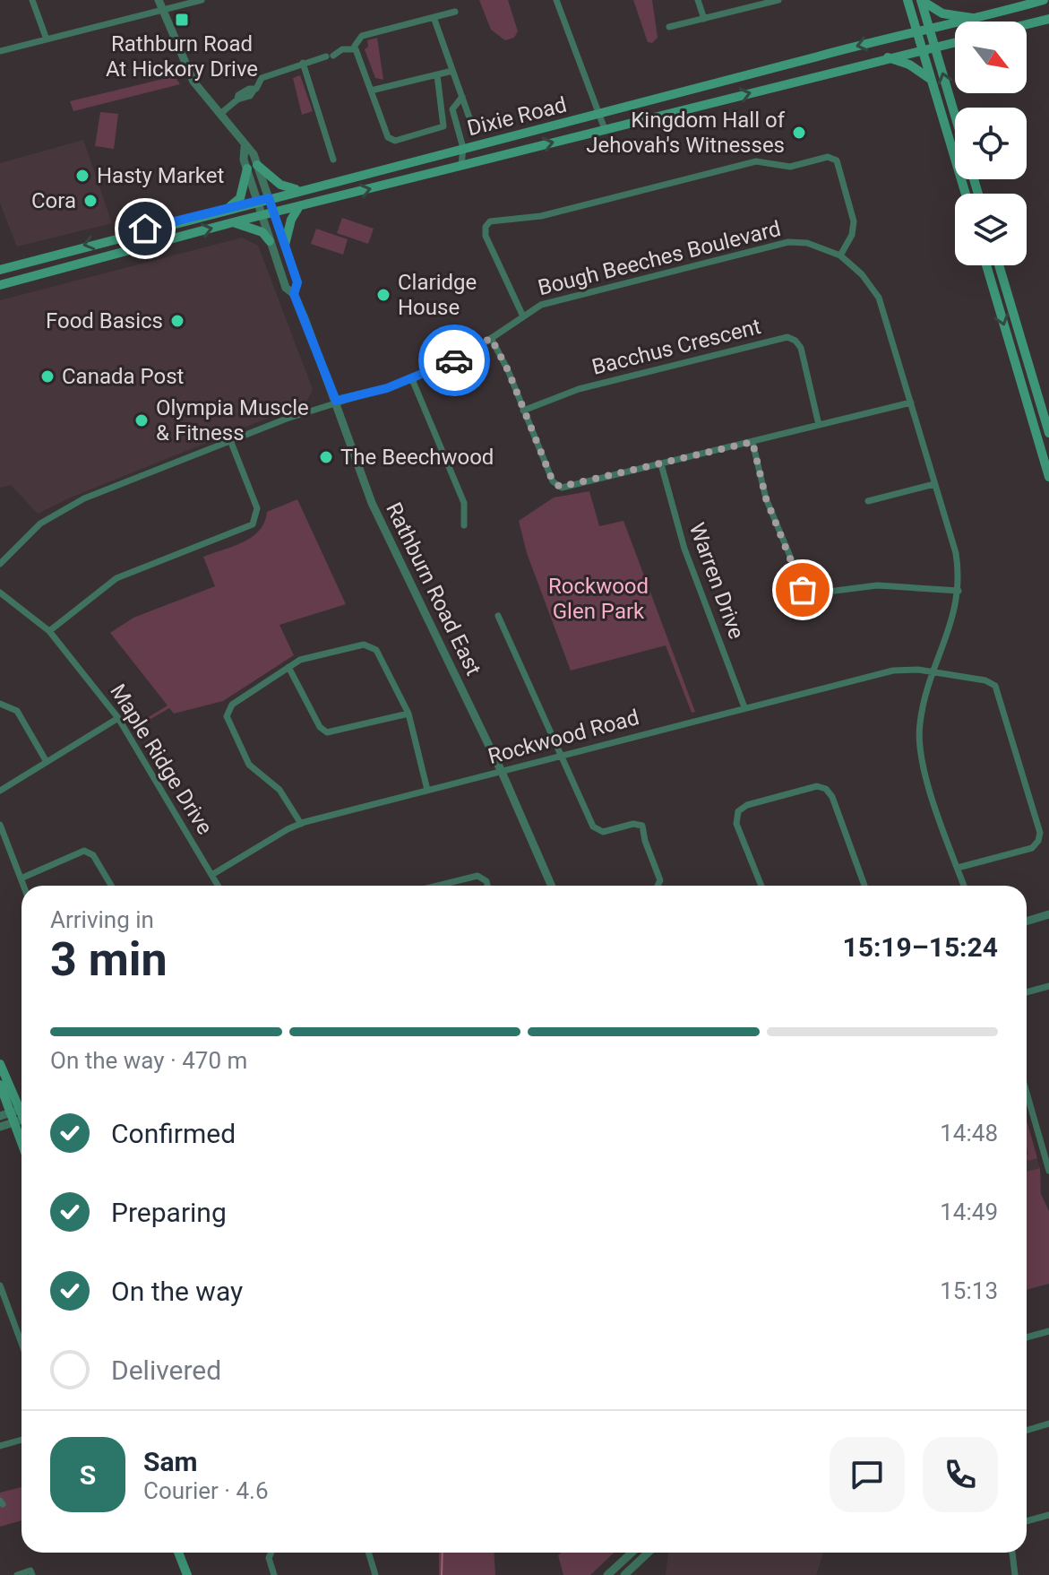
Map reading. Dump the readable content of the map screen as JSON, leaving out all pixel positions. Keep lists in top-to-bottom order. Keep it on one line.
{"streets":{"main road":["Dixie Road"],"street":["Bough Beeches Boulevard","Bacchus Crescent","Warren Drive","Rathburn Road East","Rockwood Road","Maple Ridge Drive"]},"crossings":[["Dixie Road","Rathburn Road East"],["Bough Beeches Boulevard","Rathburn Road East"],["Bough Beeches Boulevard","Rockwood Road"],["Warren Drive","Rockwood Road"],["Rathburn Road East","Rockwood Road"],["Rockwood Road","Maple Ridge Drive"]],"parks":["Rockwood Glen Park"],"places":{"transit":["Rathburn Road At Hickory Drive"],"other":["Kingdom Hall of Jehovah's Witnesses","Hasty Market","Cora","Claridge House","Food Basics","Canada Post","Olympia Muscle & Fitness","The Beechwood"]},"north":"bottom right","page":{"heading":["3 min","Arriving in","15:19–15:24"],"panel":["Sam","Courier · 4.6"],"bar":"On the way · 470 m","list":[["Confirmed","14:48"],["Preparing","14:49"],["On the way","15:13"],"Delivered"],"round":"S"}}
